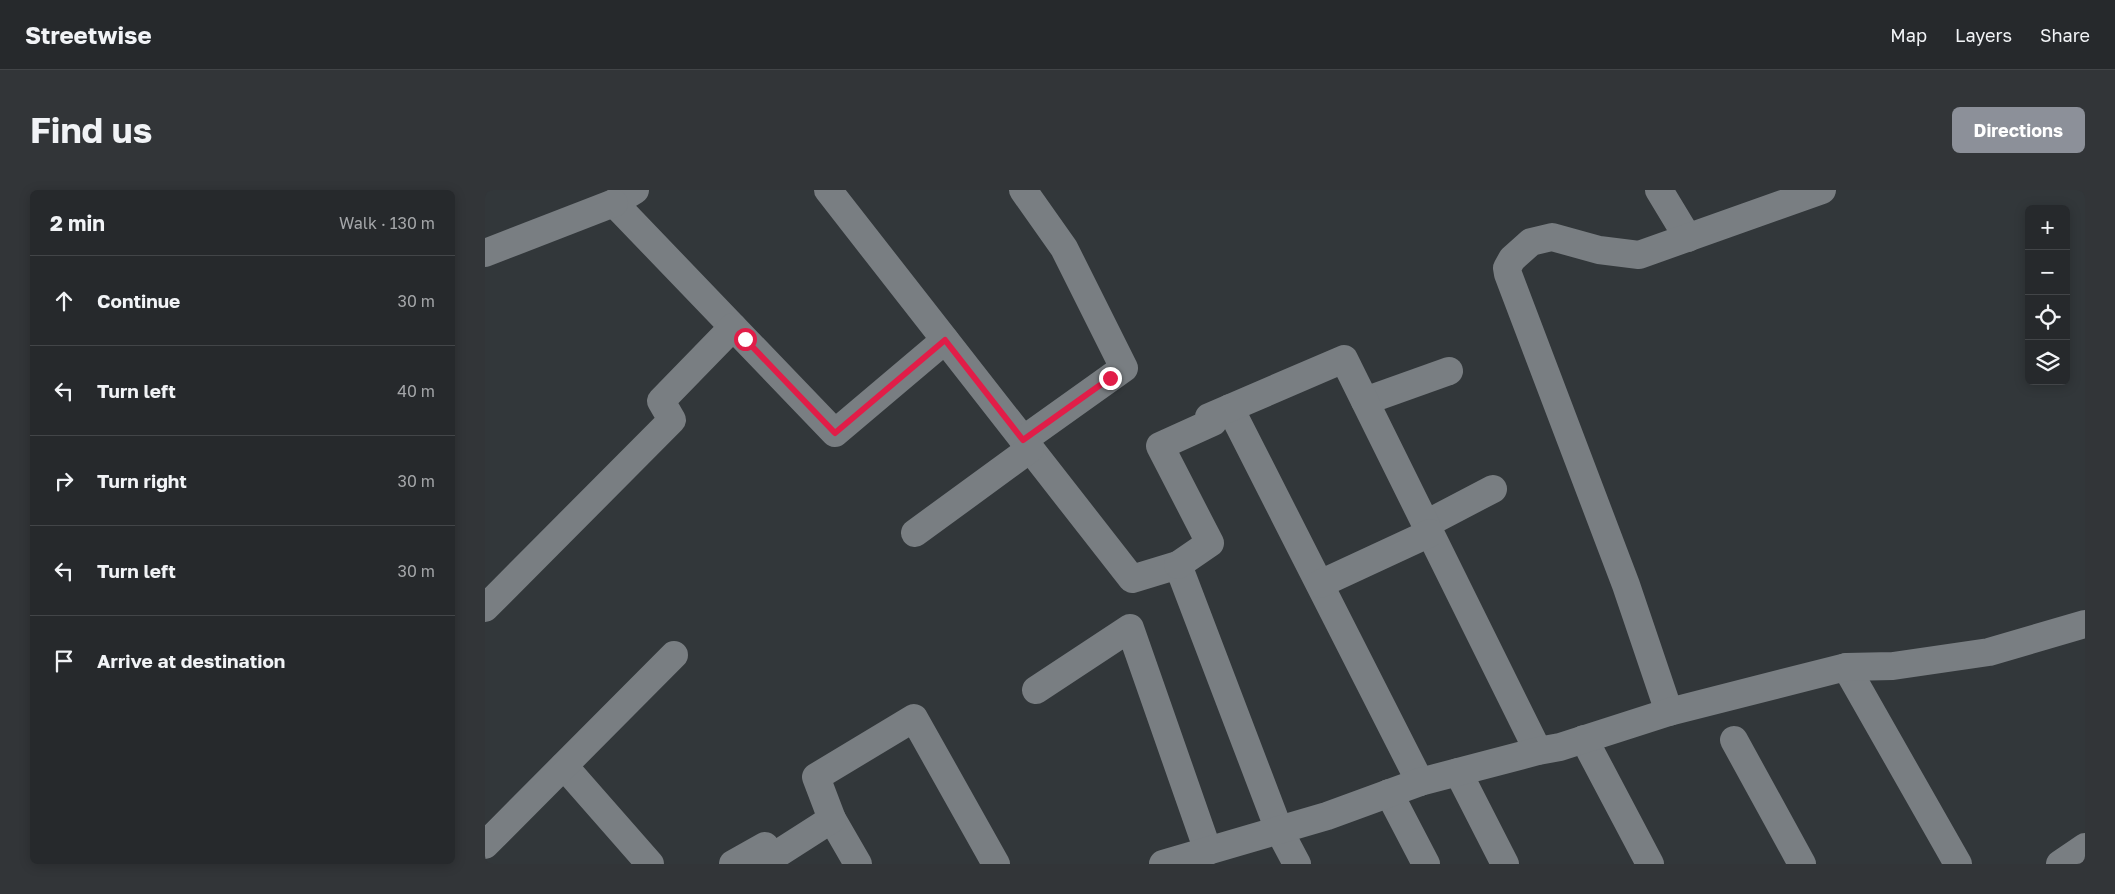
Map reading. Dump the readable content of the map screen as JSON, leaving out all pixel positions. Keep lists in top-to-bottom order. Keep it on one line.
{"page":{"header":"Streetwise","nav":["Map","Layers","Share"],"buttons":"Directions","title":"Find us","heading":["2 min","Walk · 130 m"],"map_buttons":["+","−"],"list":[["Continue","30 m"],["Turn left","40 m"],["Turn right","30 m"],["Turn left","30 m"],"Arrive at destination"]}}
